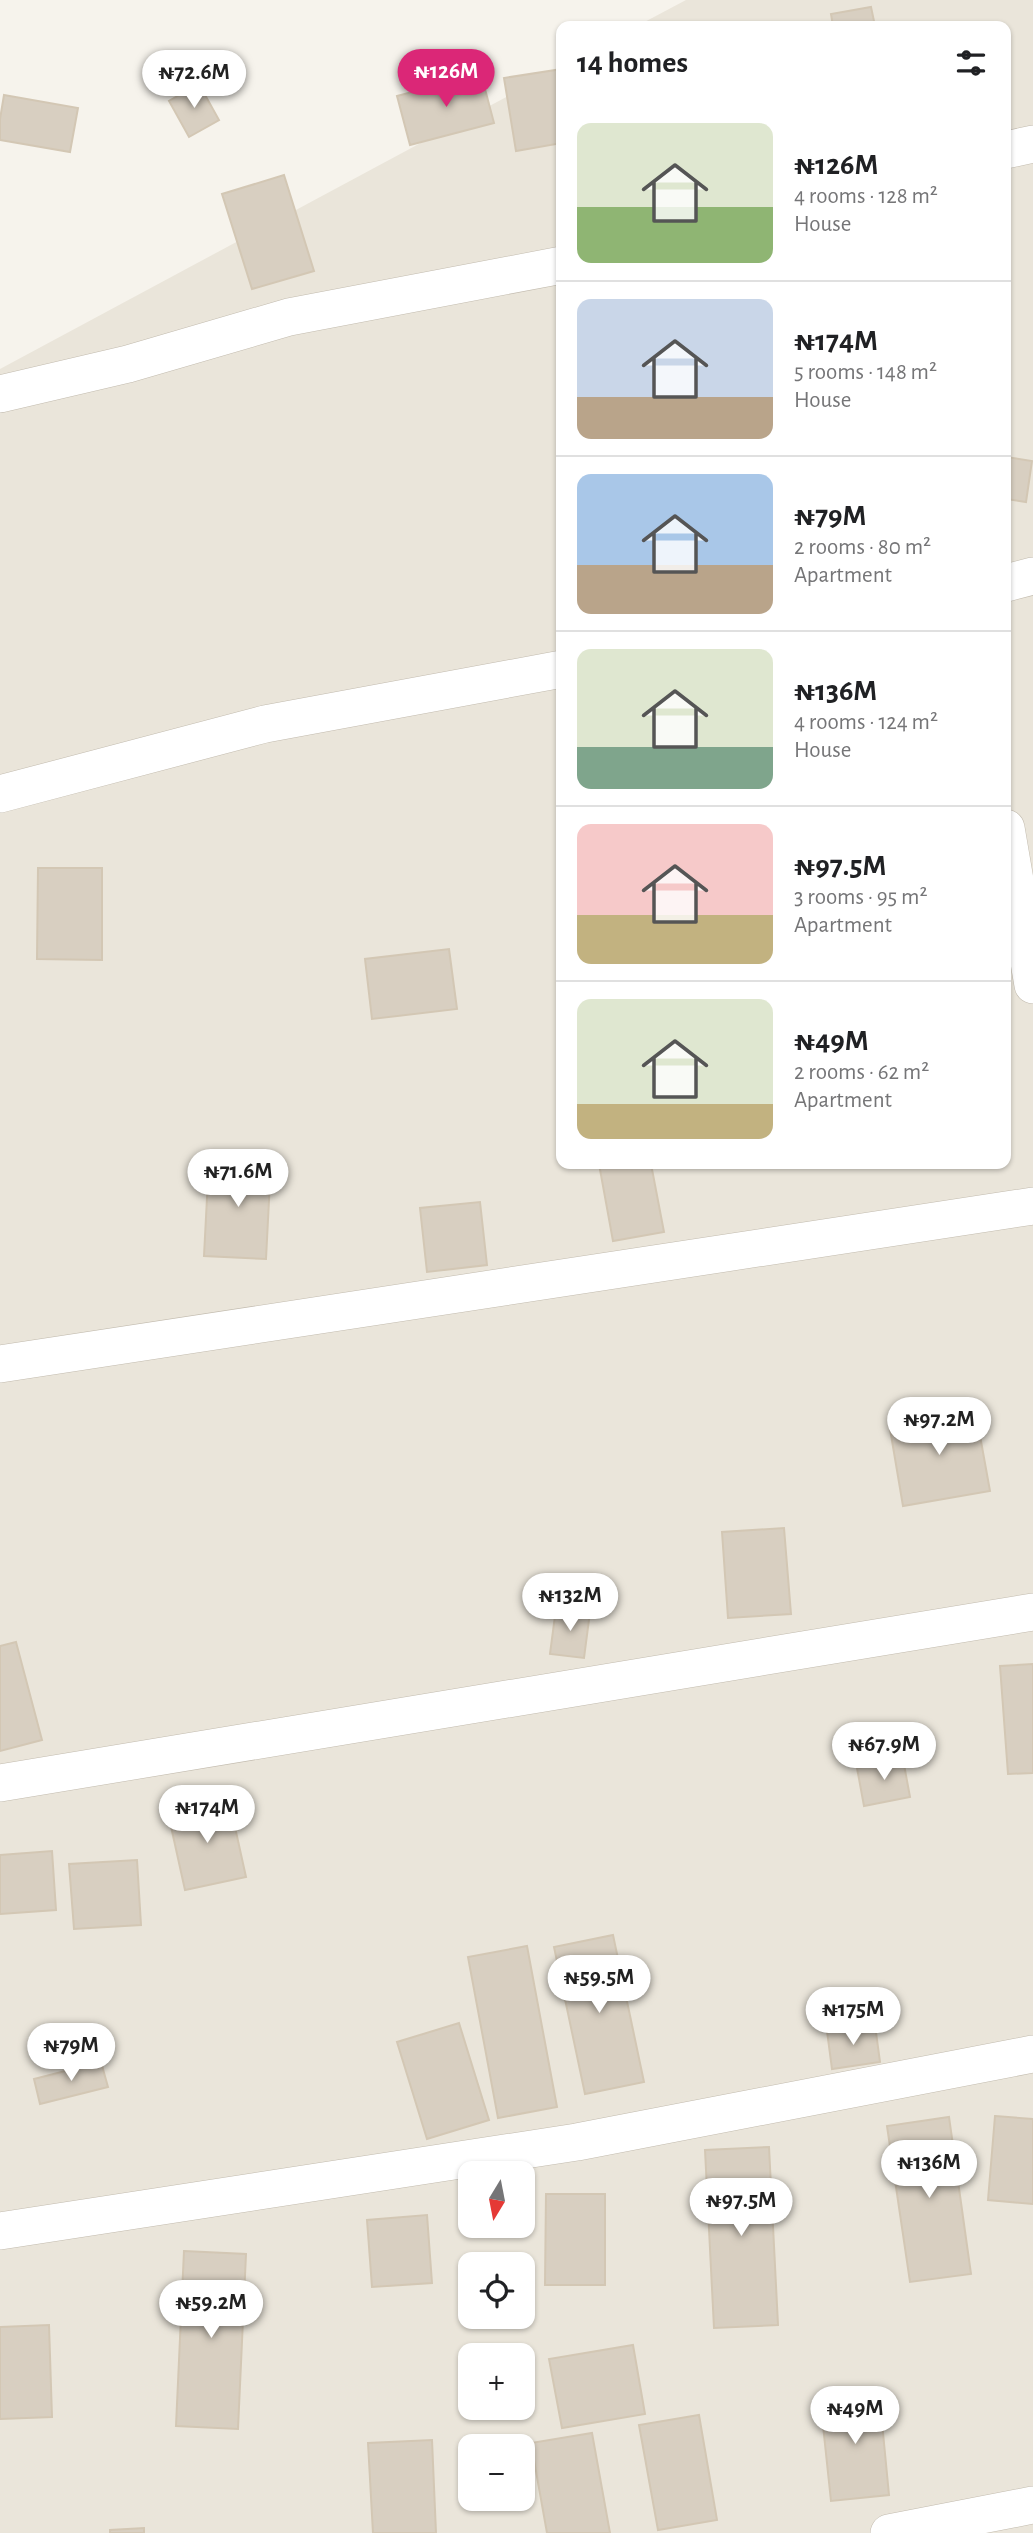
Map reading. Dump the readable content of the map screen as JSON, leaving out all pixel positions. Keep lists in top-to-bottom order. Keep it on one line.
{"north":"bottom","page":{"heading":"14 homes","price":["₦126M","₦72.6M","₦71.6M","₦97.2M","₦132M","₦67.9M","₦174M","₦59.5M","₦175M","₦79M","₦136M","₦97.5M","₦59.2M","₦49M"],"list":[{"name":"₦126M","note":"4 rooms · 128 m² · House"},{"name":"₦174M","note":"5 rooms · 148 m² · House"},{"name":"₦79M","note":"2 rooms · 80 m² · Apartment"},{"name":"₦136M","note":"4 rooms · 124 m² · House"},{"name":"₦97.5M","note":"3 rooms · 95 m² · Apartment"},{"name":"₦49M","note":"2 rooms · 62 m² · Apartment"}],"map_buttons":["+","−"]}}
